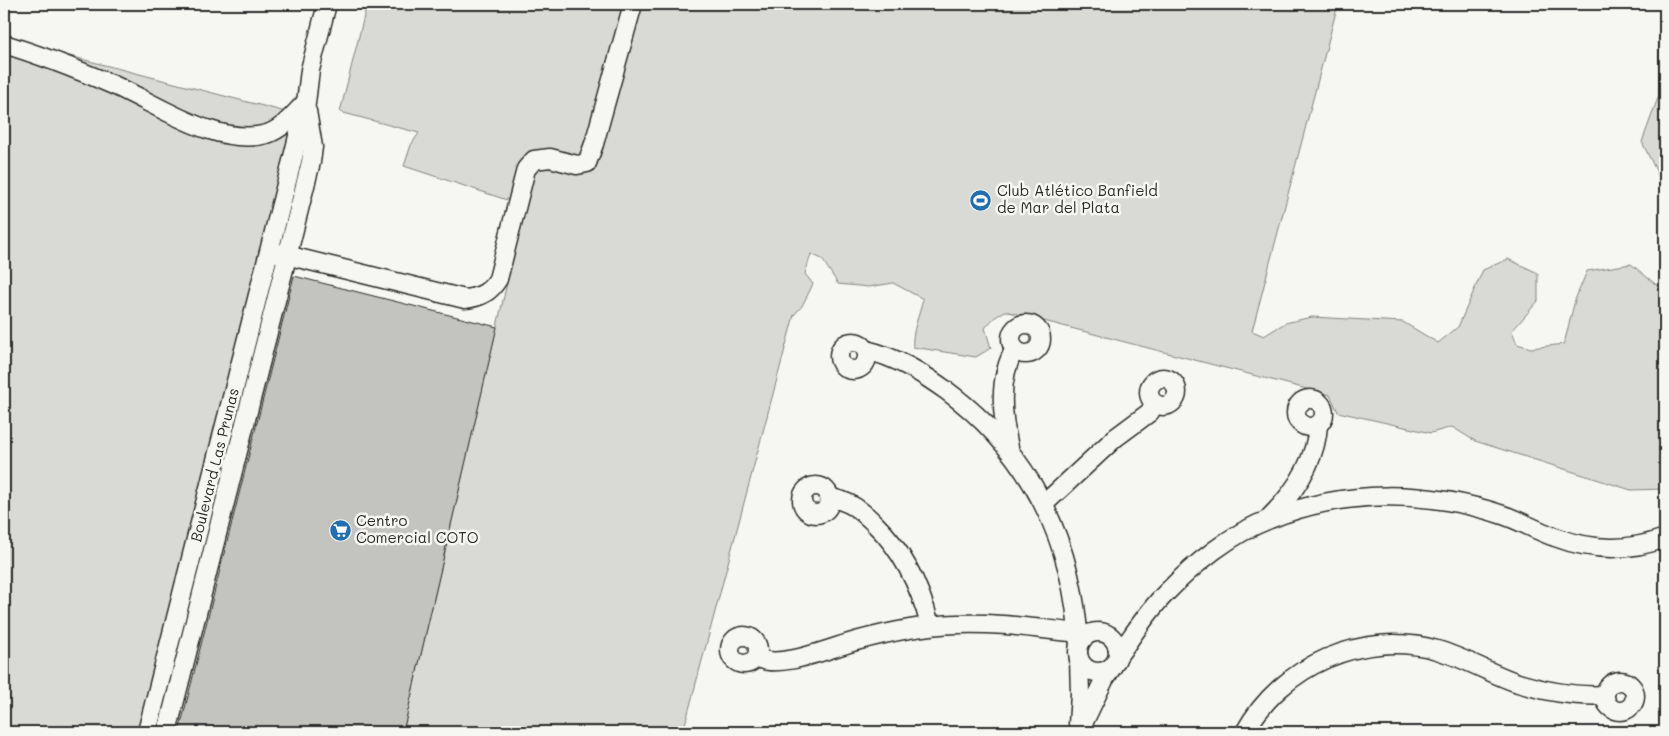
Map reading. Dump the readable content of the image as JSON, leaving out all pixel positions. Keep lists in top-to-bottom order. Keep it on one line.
{"streets":{"street":["Boulevard Las Prunas"]},"places":{"sports":["Club Atlético Banfield de Mar del Plata"],"supermarket":["Centro Comercial COTO"]}}
